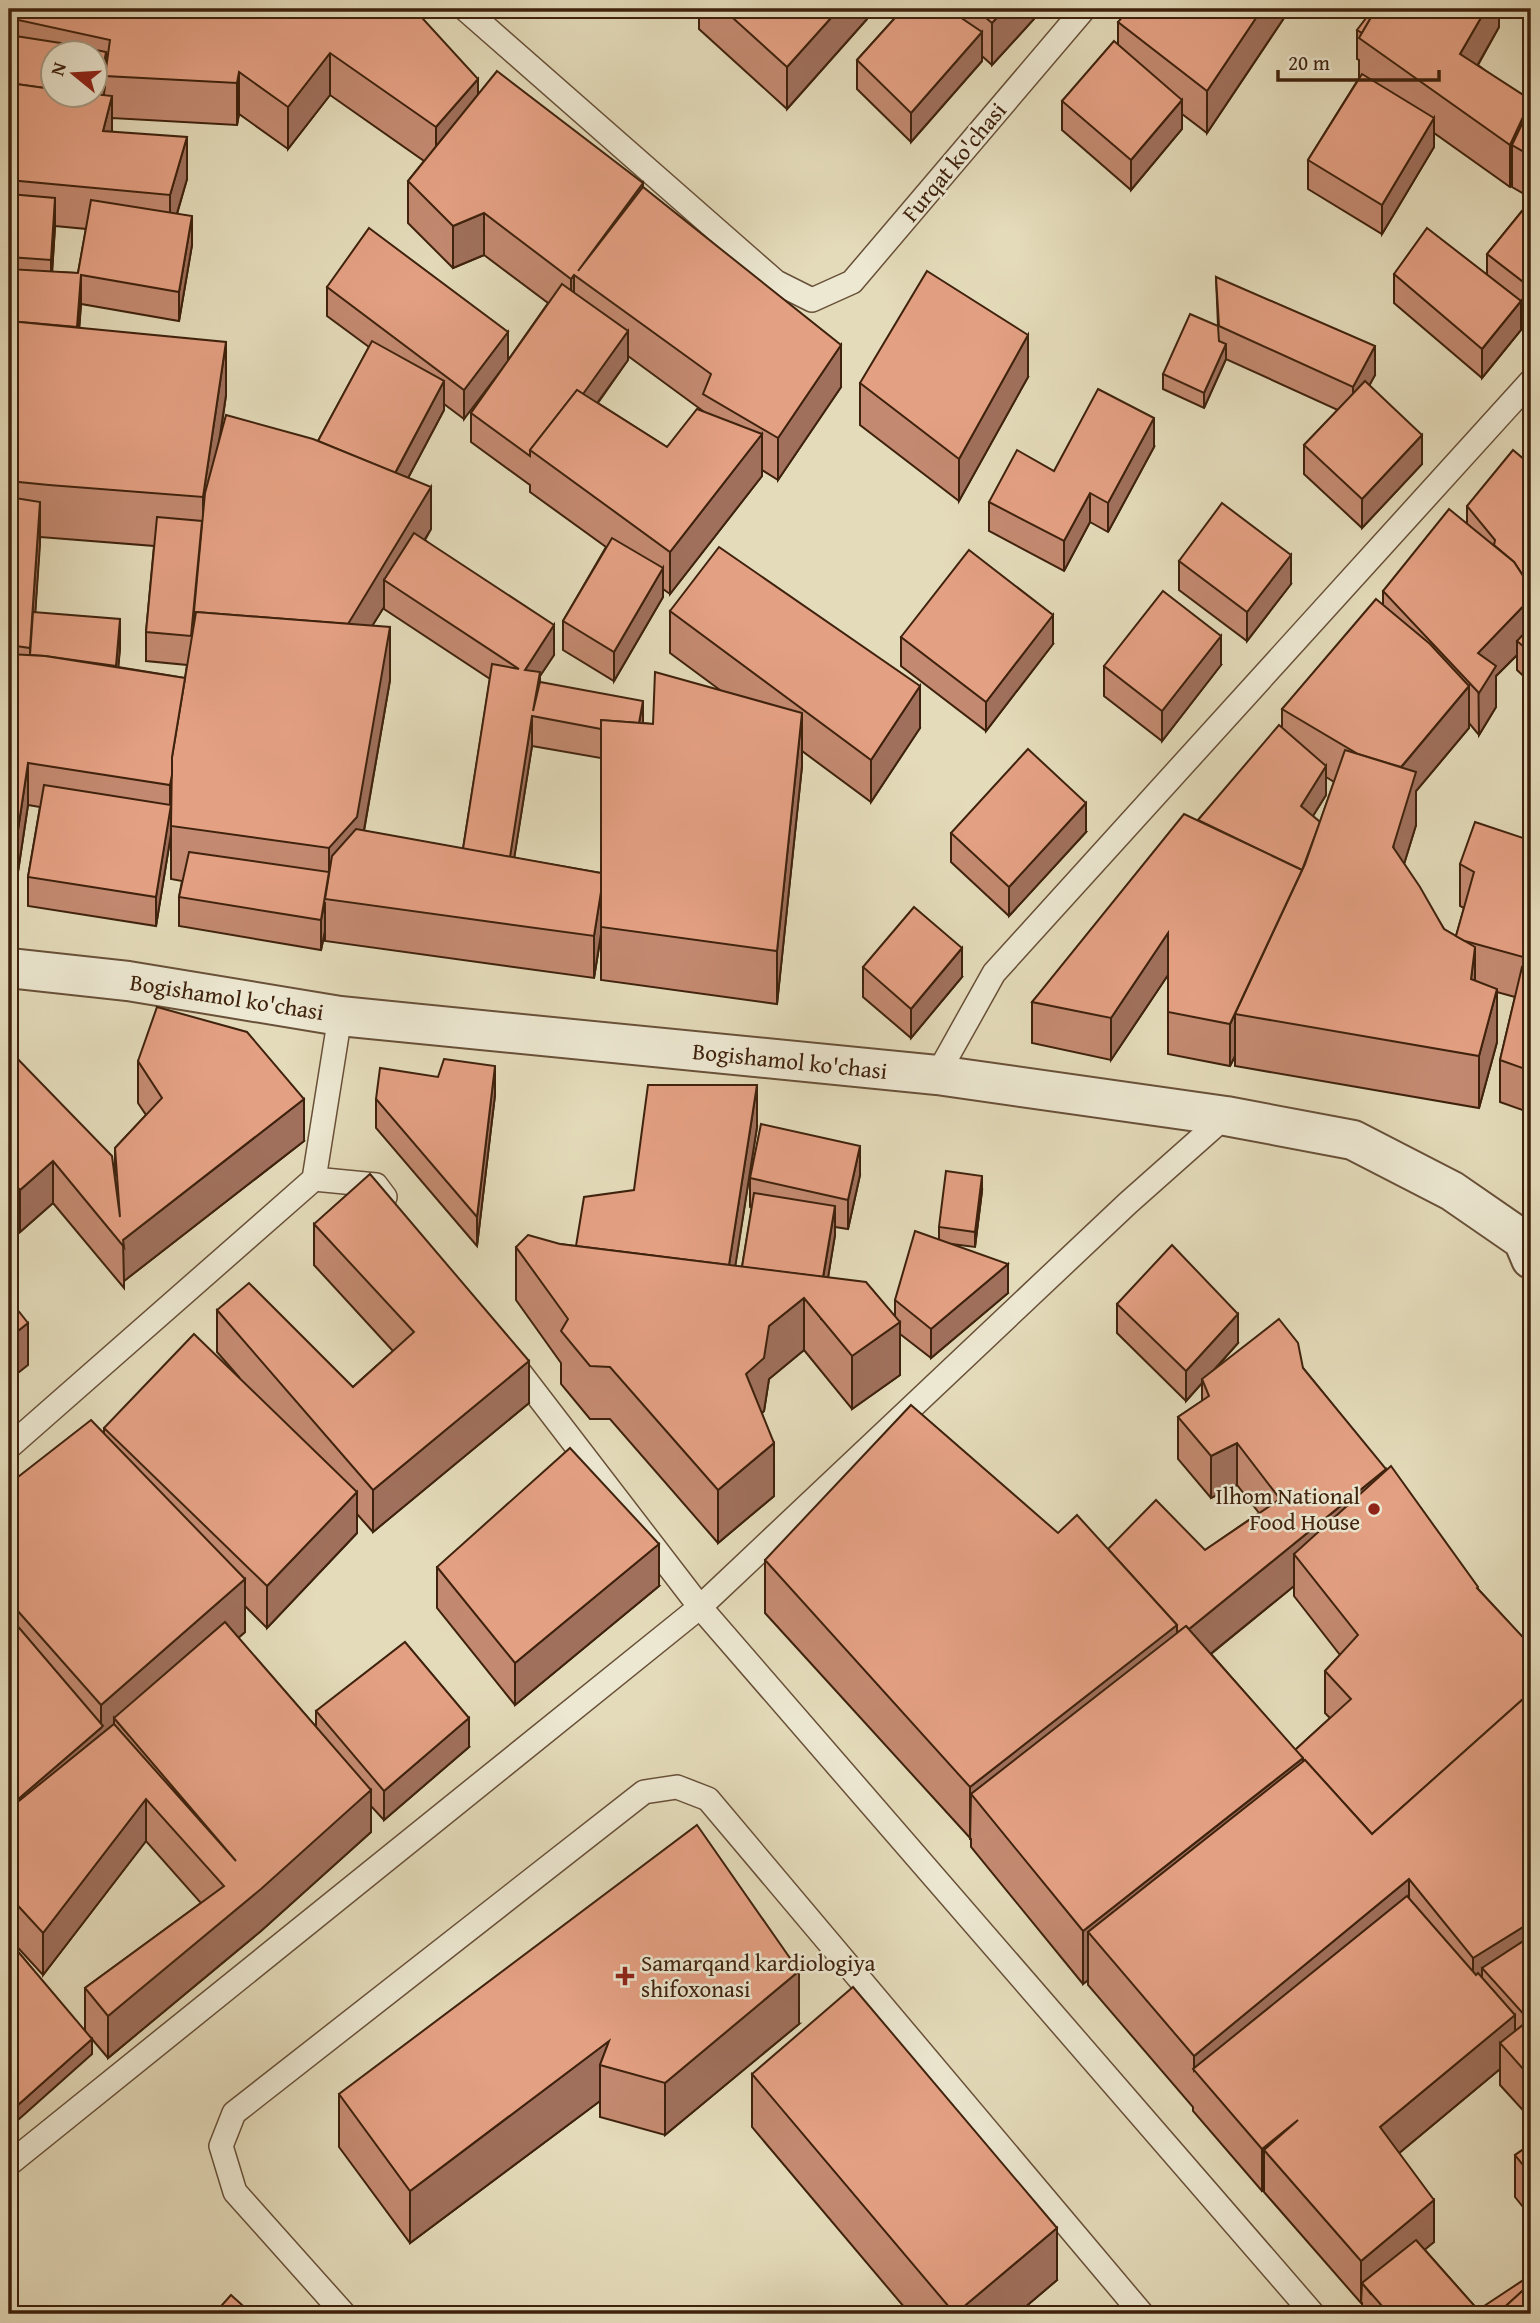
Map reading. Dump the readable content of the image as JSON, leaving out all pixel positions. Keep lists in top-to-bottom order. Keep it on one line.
{"streets":{"street":["Bogishamol ko'chasi"],"lane":["Furqat ko'chasi"]},"places":{"other":["Ilhom National Food House"],"health":["Samarqand kardiologiya shifoxonasi"]},"scale_bar":"20 m","north":"left"}
